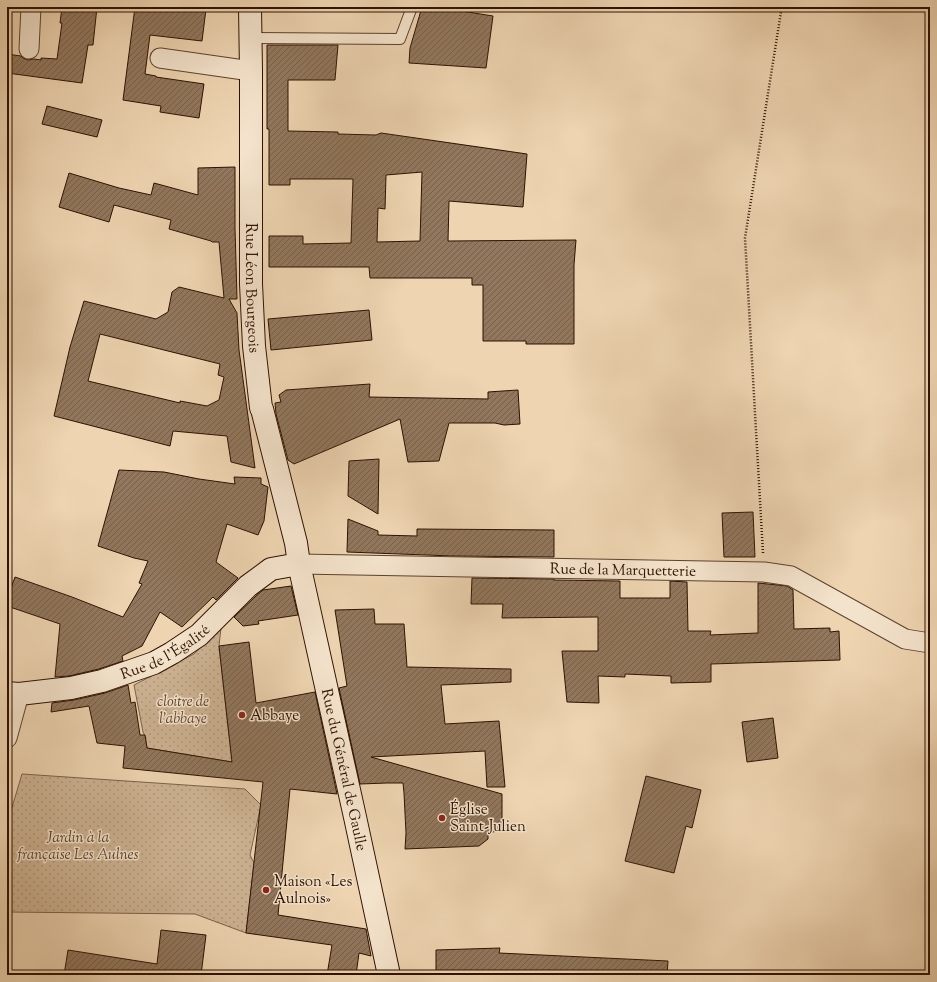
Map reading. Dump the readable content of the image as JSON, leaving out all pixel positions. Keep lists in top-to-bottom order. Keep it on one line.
{"streets":{"street":["Rue Léon Bourgeois","Rue de la Marquetterie","Rue de l'Égalité","Rue du Général de Gaulle"]},"crossings":[["Rue Léon Bourgeois","Rue de la Marquetterie"],["Rue Léon Bourgeois","Rue de l'Égalité"],["Rue Léon Bourgeois","Rue du Général de Gaulle"],["Rue de la Marquetterie","Rue de l'Égalité"],["Rue de la Marquetterie","Rue du Général de Gaulle"],["Rue de l'Égalité","Rue du Général de Gaulle"]],"parks":["cloitre de l'abbaye","Jardin à la française Les Aulnes"],"places":["Abbaye","Église Saint-Julien","Maison «Les Aulnois»"]}
